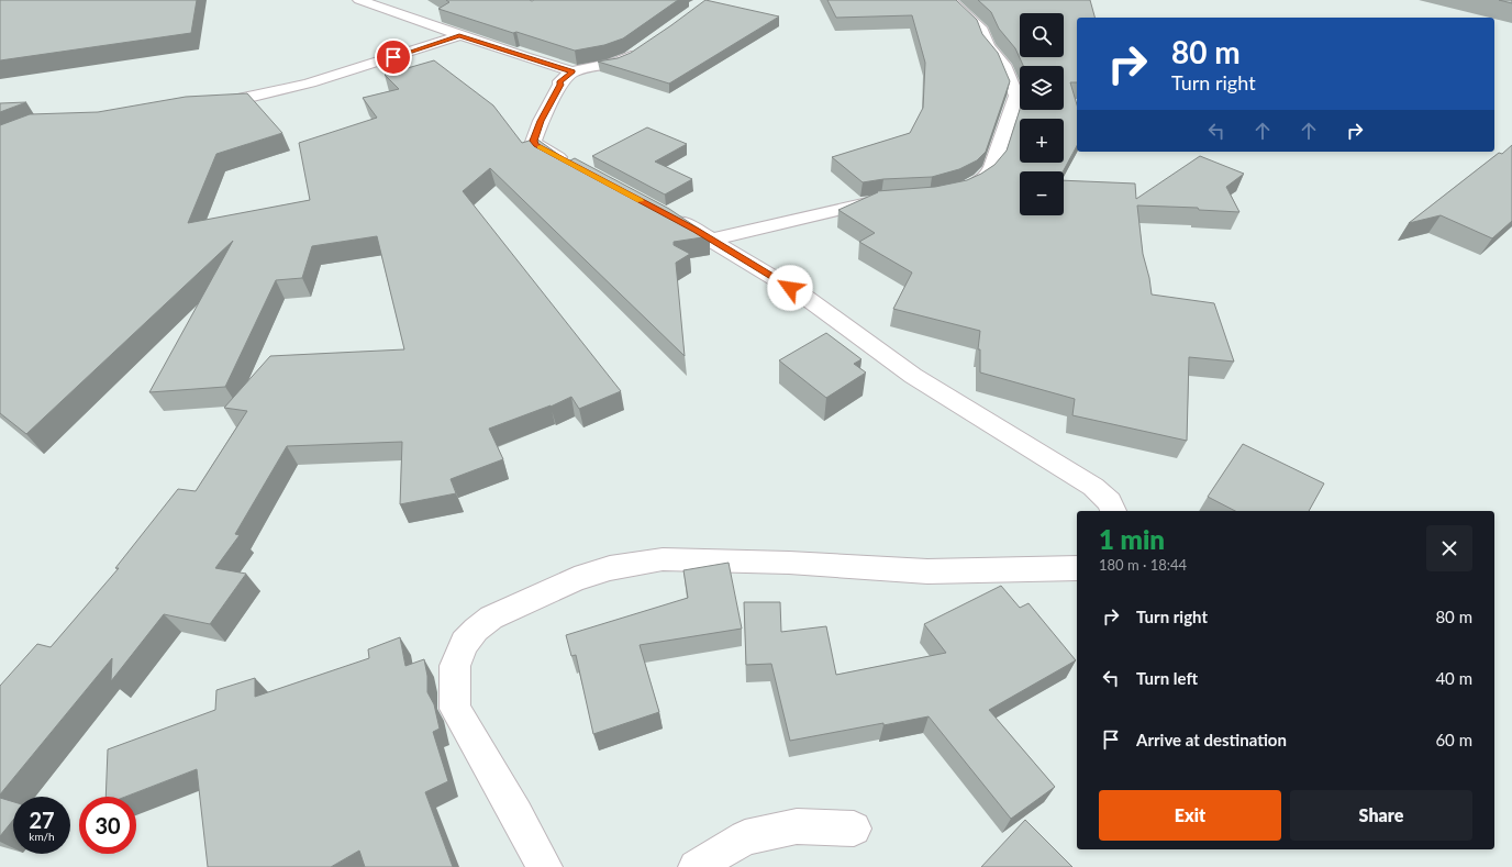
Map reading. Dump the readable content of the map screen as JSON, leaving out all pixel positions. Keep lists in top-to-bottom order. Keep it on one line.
{"page":{"map_buttons":["+","−"],"turn":["80 m","Turn right"],"heading":["1 min","180 m · 18:44"],"list":[{"name":"Turn right","value":"80 m"},{"name":"Turn left","value":"40 m"},{"name":"Arrive at destination","value":"60 m"}],"buttons":["Exit","Share"],"speed":"27 km/h","limit":"30"}}
